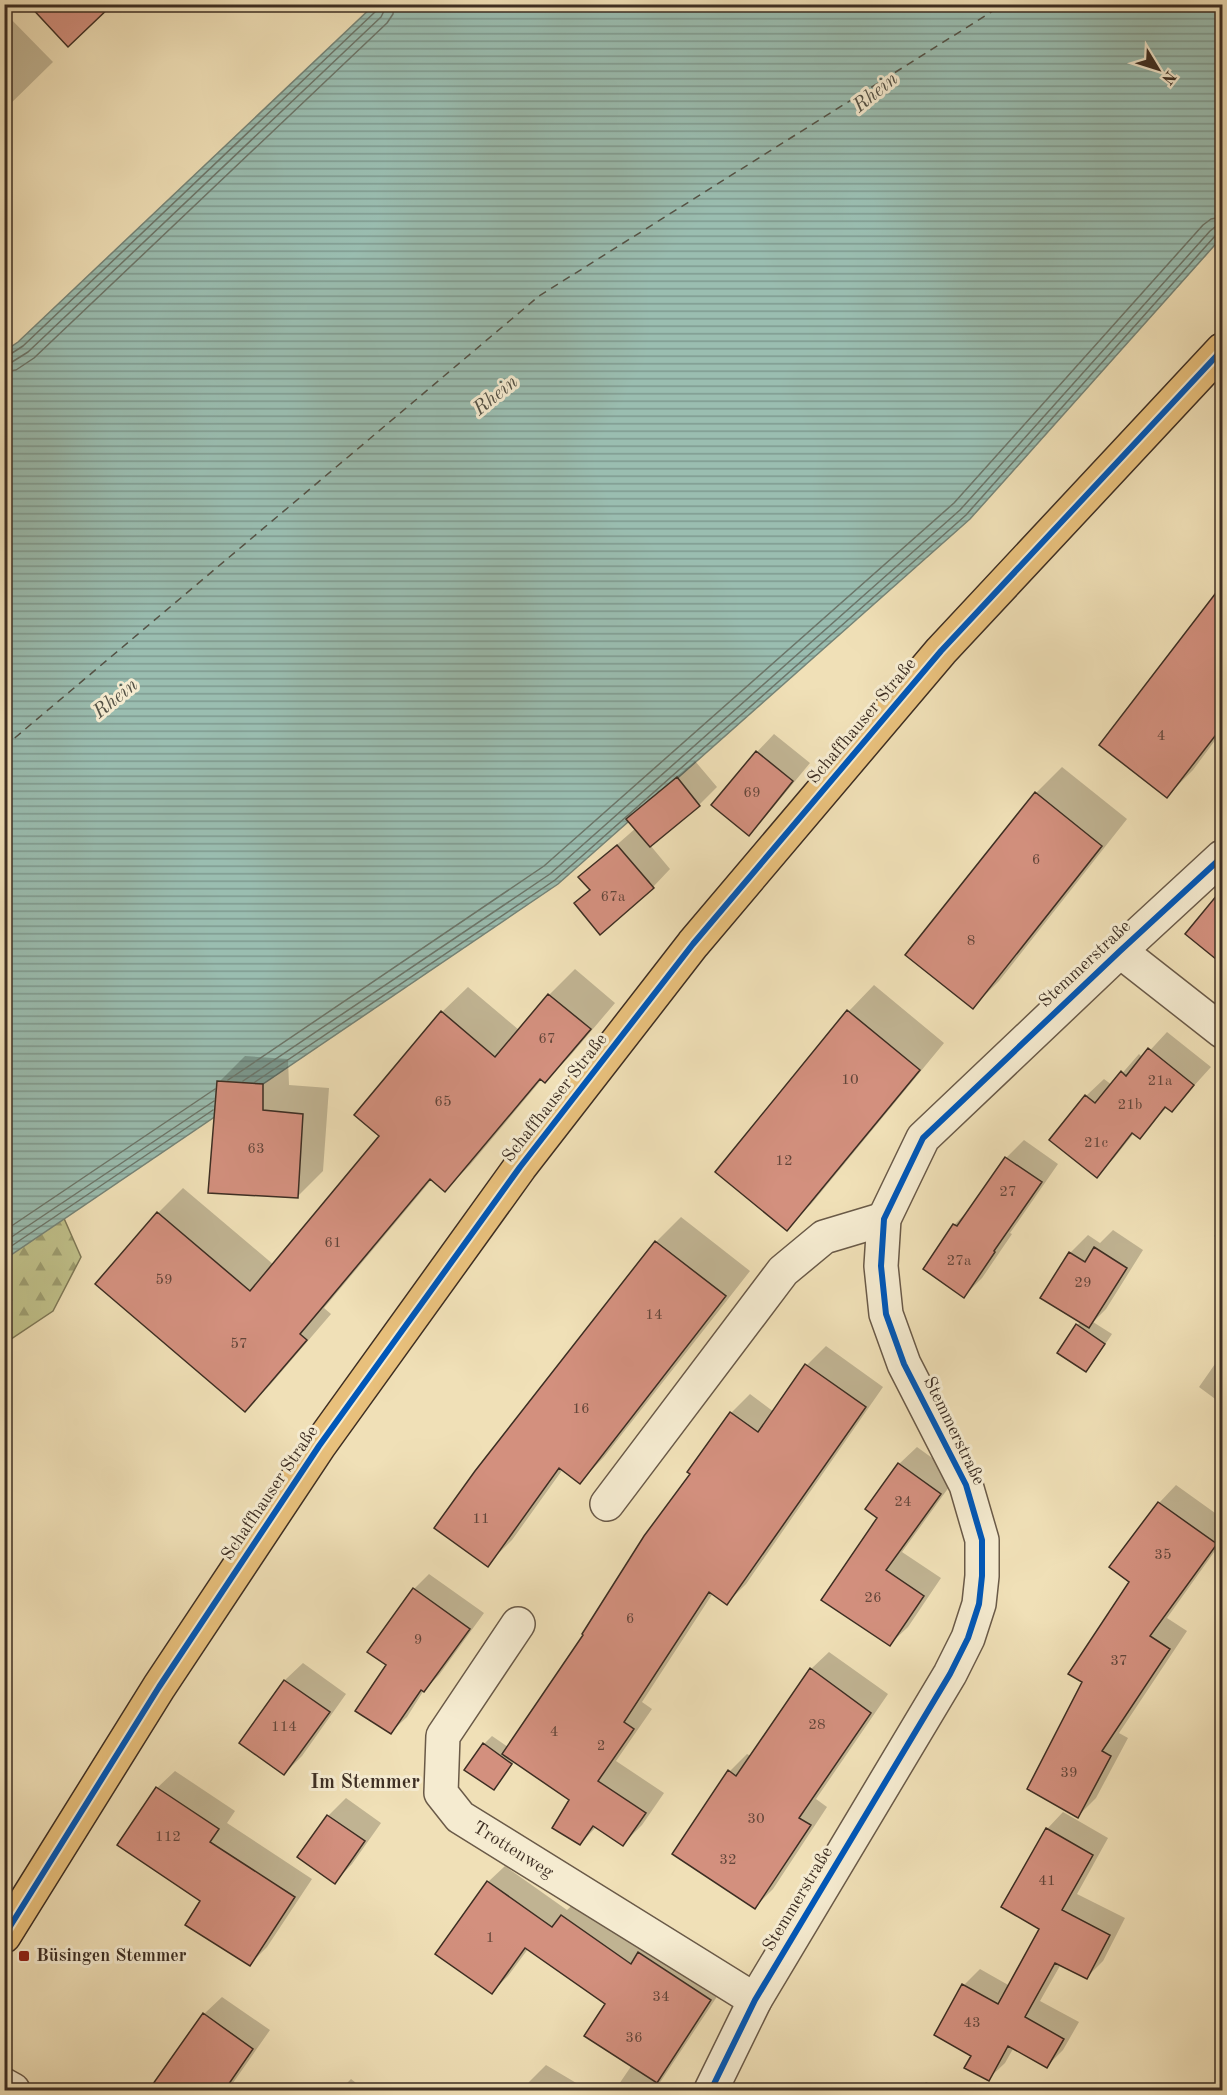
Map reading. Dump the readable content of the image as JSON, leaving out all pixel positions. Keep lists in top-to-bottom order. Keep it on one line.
{"streets":{"main road":["Schaffhauser Straße"],"street":["Stemmerstraße","Trottenweg"]},"crossings":[["Stemmerstraße","Trottenweg"]],"districts":["Im Stemmer"],"water":["Rhein"],"places":{"transit":["Büsingen Stemmer"]},"house_numbers":["4","69","6","67a","8","67","10","21a","65","21b","21c","63","12","27","61","27a","59","29","14","57","16","24","11","35","26","6","9","37","28","114","4","2","39","30","112","32","41","1","34","43","36"],"north":"bottom right"}
